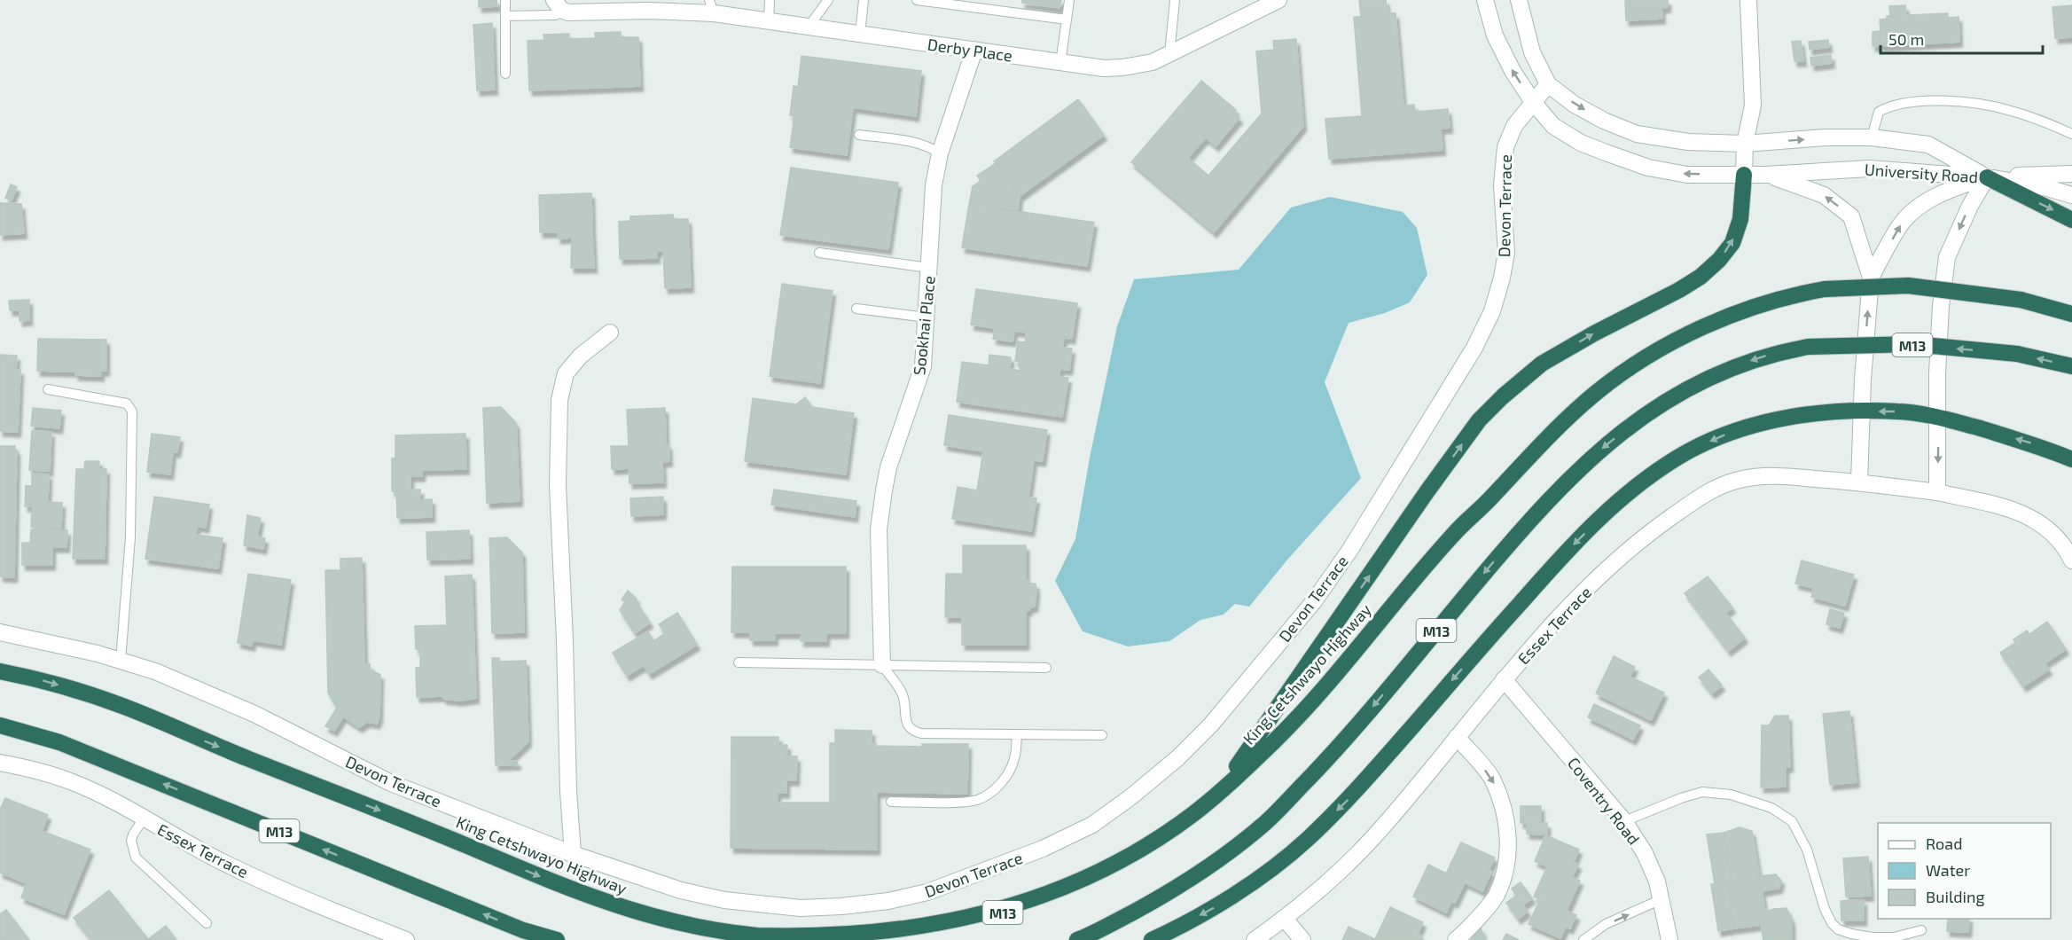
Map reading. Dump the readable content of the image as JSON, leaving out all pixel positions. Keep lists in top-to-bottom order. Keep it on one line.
{"streets":{"highway":["M13","King Cetshwayo Highway"],"street":["Derby Place","University Road","Devon Terrace","Sookhai Place","Essex Terrace","Coventry Road"]},"crossings":[["Derby Place","Sookhai Place"],["University Road","Devon Terrace"],["Essex Terrace","Coventry Road"]],"legend":["Road","Water","Building"],"scale_bar":"50 m"}
